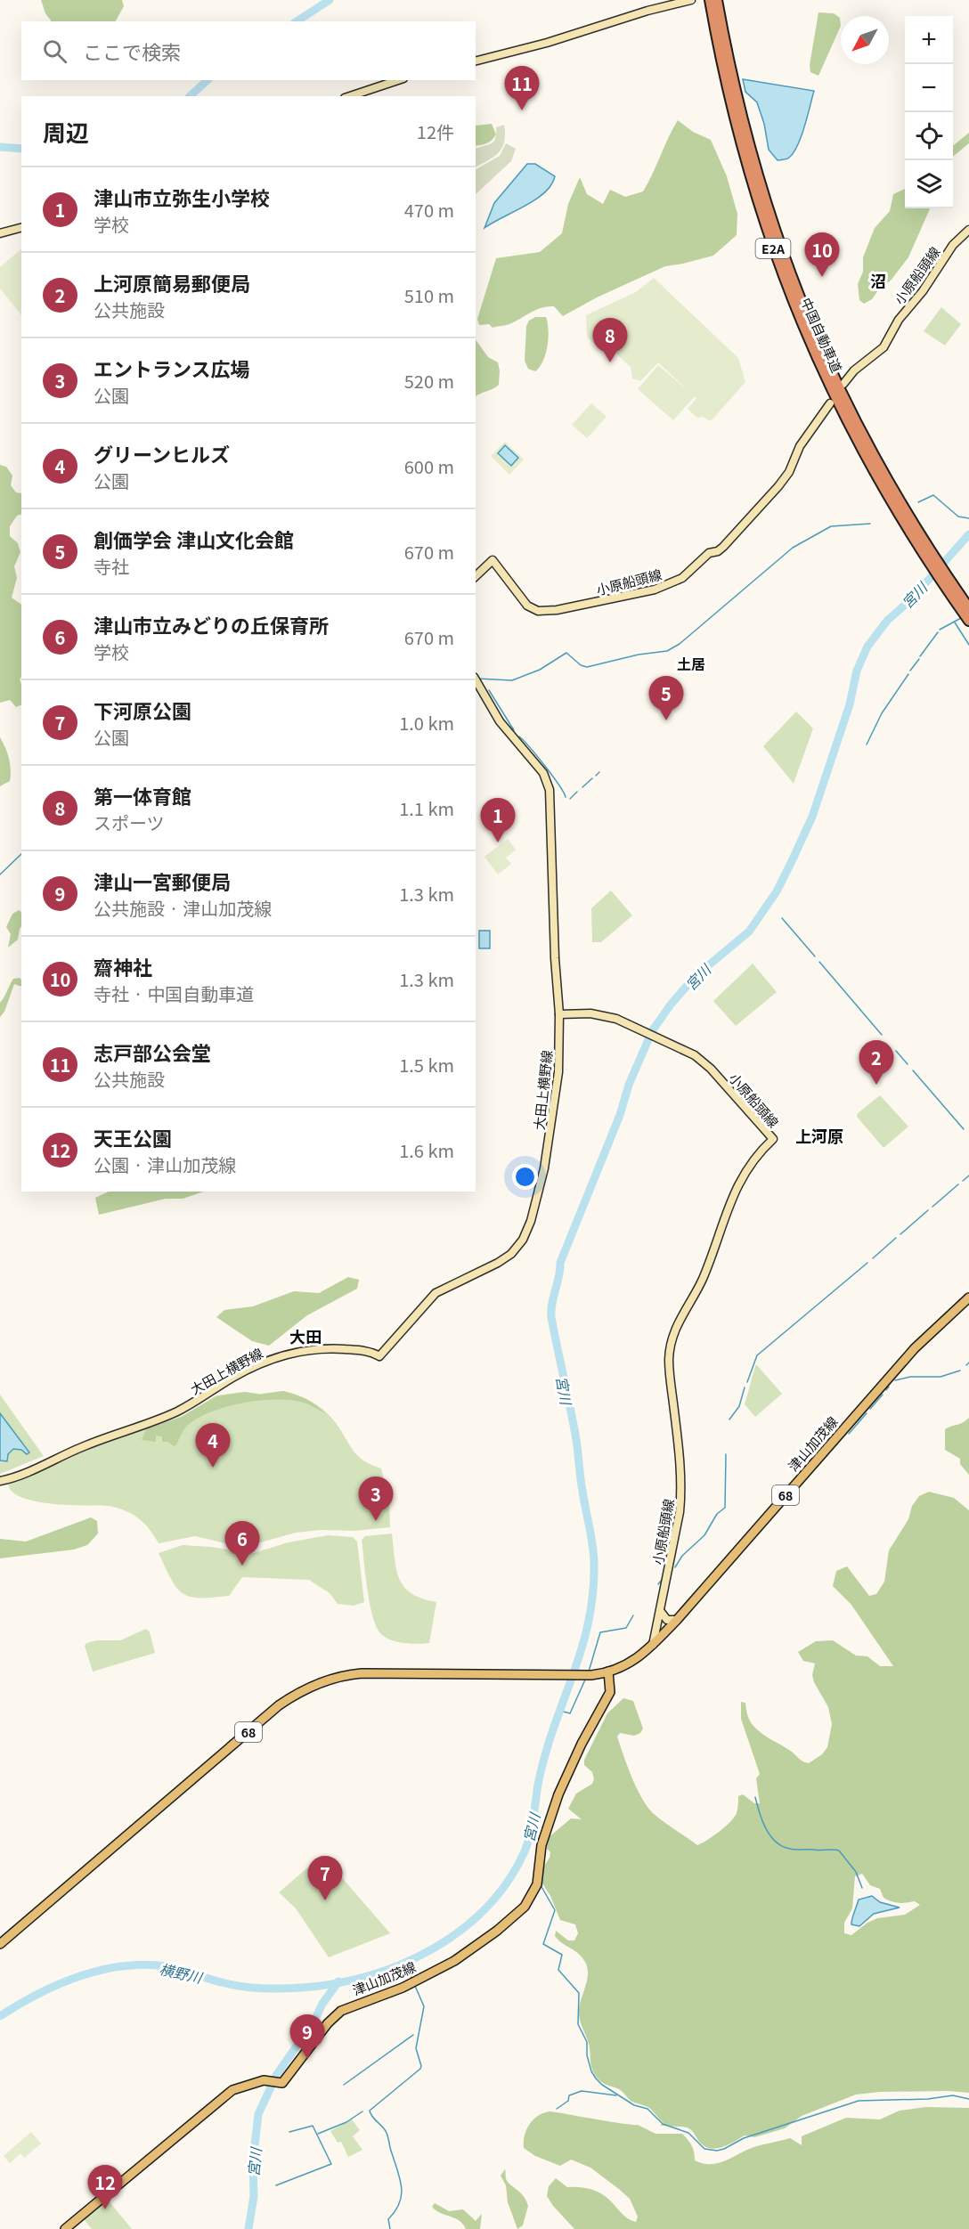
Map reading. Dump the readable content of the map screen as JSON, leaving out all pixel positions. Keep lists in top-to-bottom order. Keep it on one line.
{"streets":{"highway":["E2A","中国自動車道"],"main road":["小原船頭線","大田上横野線","津山加茂線","68"]},"crossings":[["小原船頭線","大田上横野線"],["小原船頭線","津山加茂線"]],"districts":["沼","土居","上河原","大田"],"water":["宮川","横野川"],"north":"bottom left","page":{"map_buttons":["+","−"],"search":"ここで検索","pins":["11","10","8","5","1","2","4","3","6","7","9","12"],"heading":["周辺","12件"],"list":[{"mark":"1","name":"津山市立弥生小学校","note":"学校","value":"470 m"},{"mark":"2","name":"上河原簡易郵便局","note":"公共施設","value":"510 m"},{"mark":"3","name":"エントランス広場","note":"公園","value":"520 m"},{"mark":"4","name":"グリーンヒルズ","note":"公園","value":"600 m"},{"mark":"5","name":"創価学会 津山文化会館","note":"寺社","value":"670 m"},{"mark":"6","name":"津山市立みどりの丘保育所","note":"学校","value":"670 m"},{"mark":"7","name":"下河原公園","note":"公園","value":"1.0 km"},{"mark":"8","name":"第一体育館","note":"スポーツ","value":"1.1 km"},{"mark":"9","name":"津山一宮郵便局","note":"公共施設 · 津山加茂線","value":"1.3 km"},{"mark":"10","name":"齋神社","note":"寺社 · 中国自動車道","value":"1.3 km"},{"mark":"11","name":"志戸部公会堂","note":"公共施設","value":"1.5 km"},{"mark":"12","name":"天王公園","note":"公園 · 津山加茂線","value":"1.6 km"}]}}
